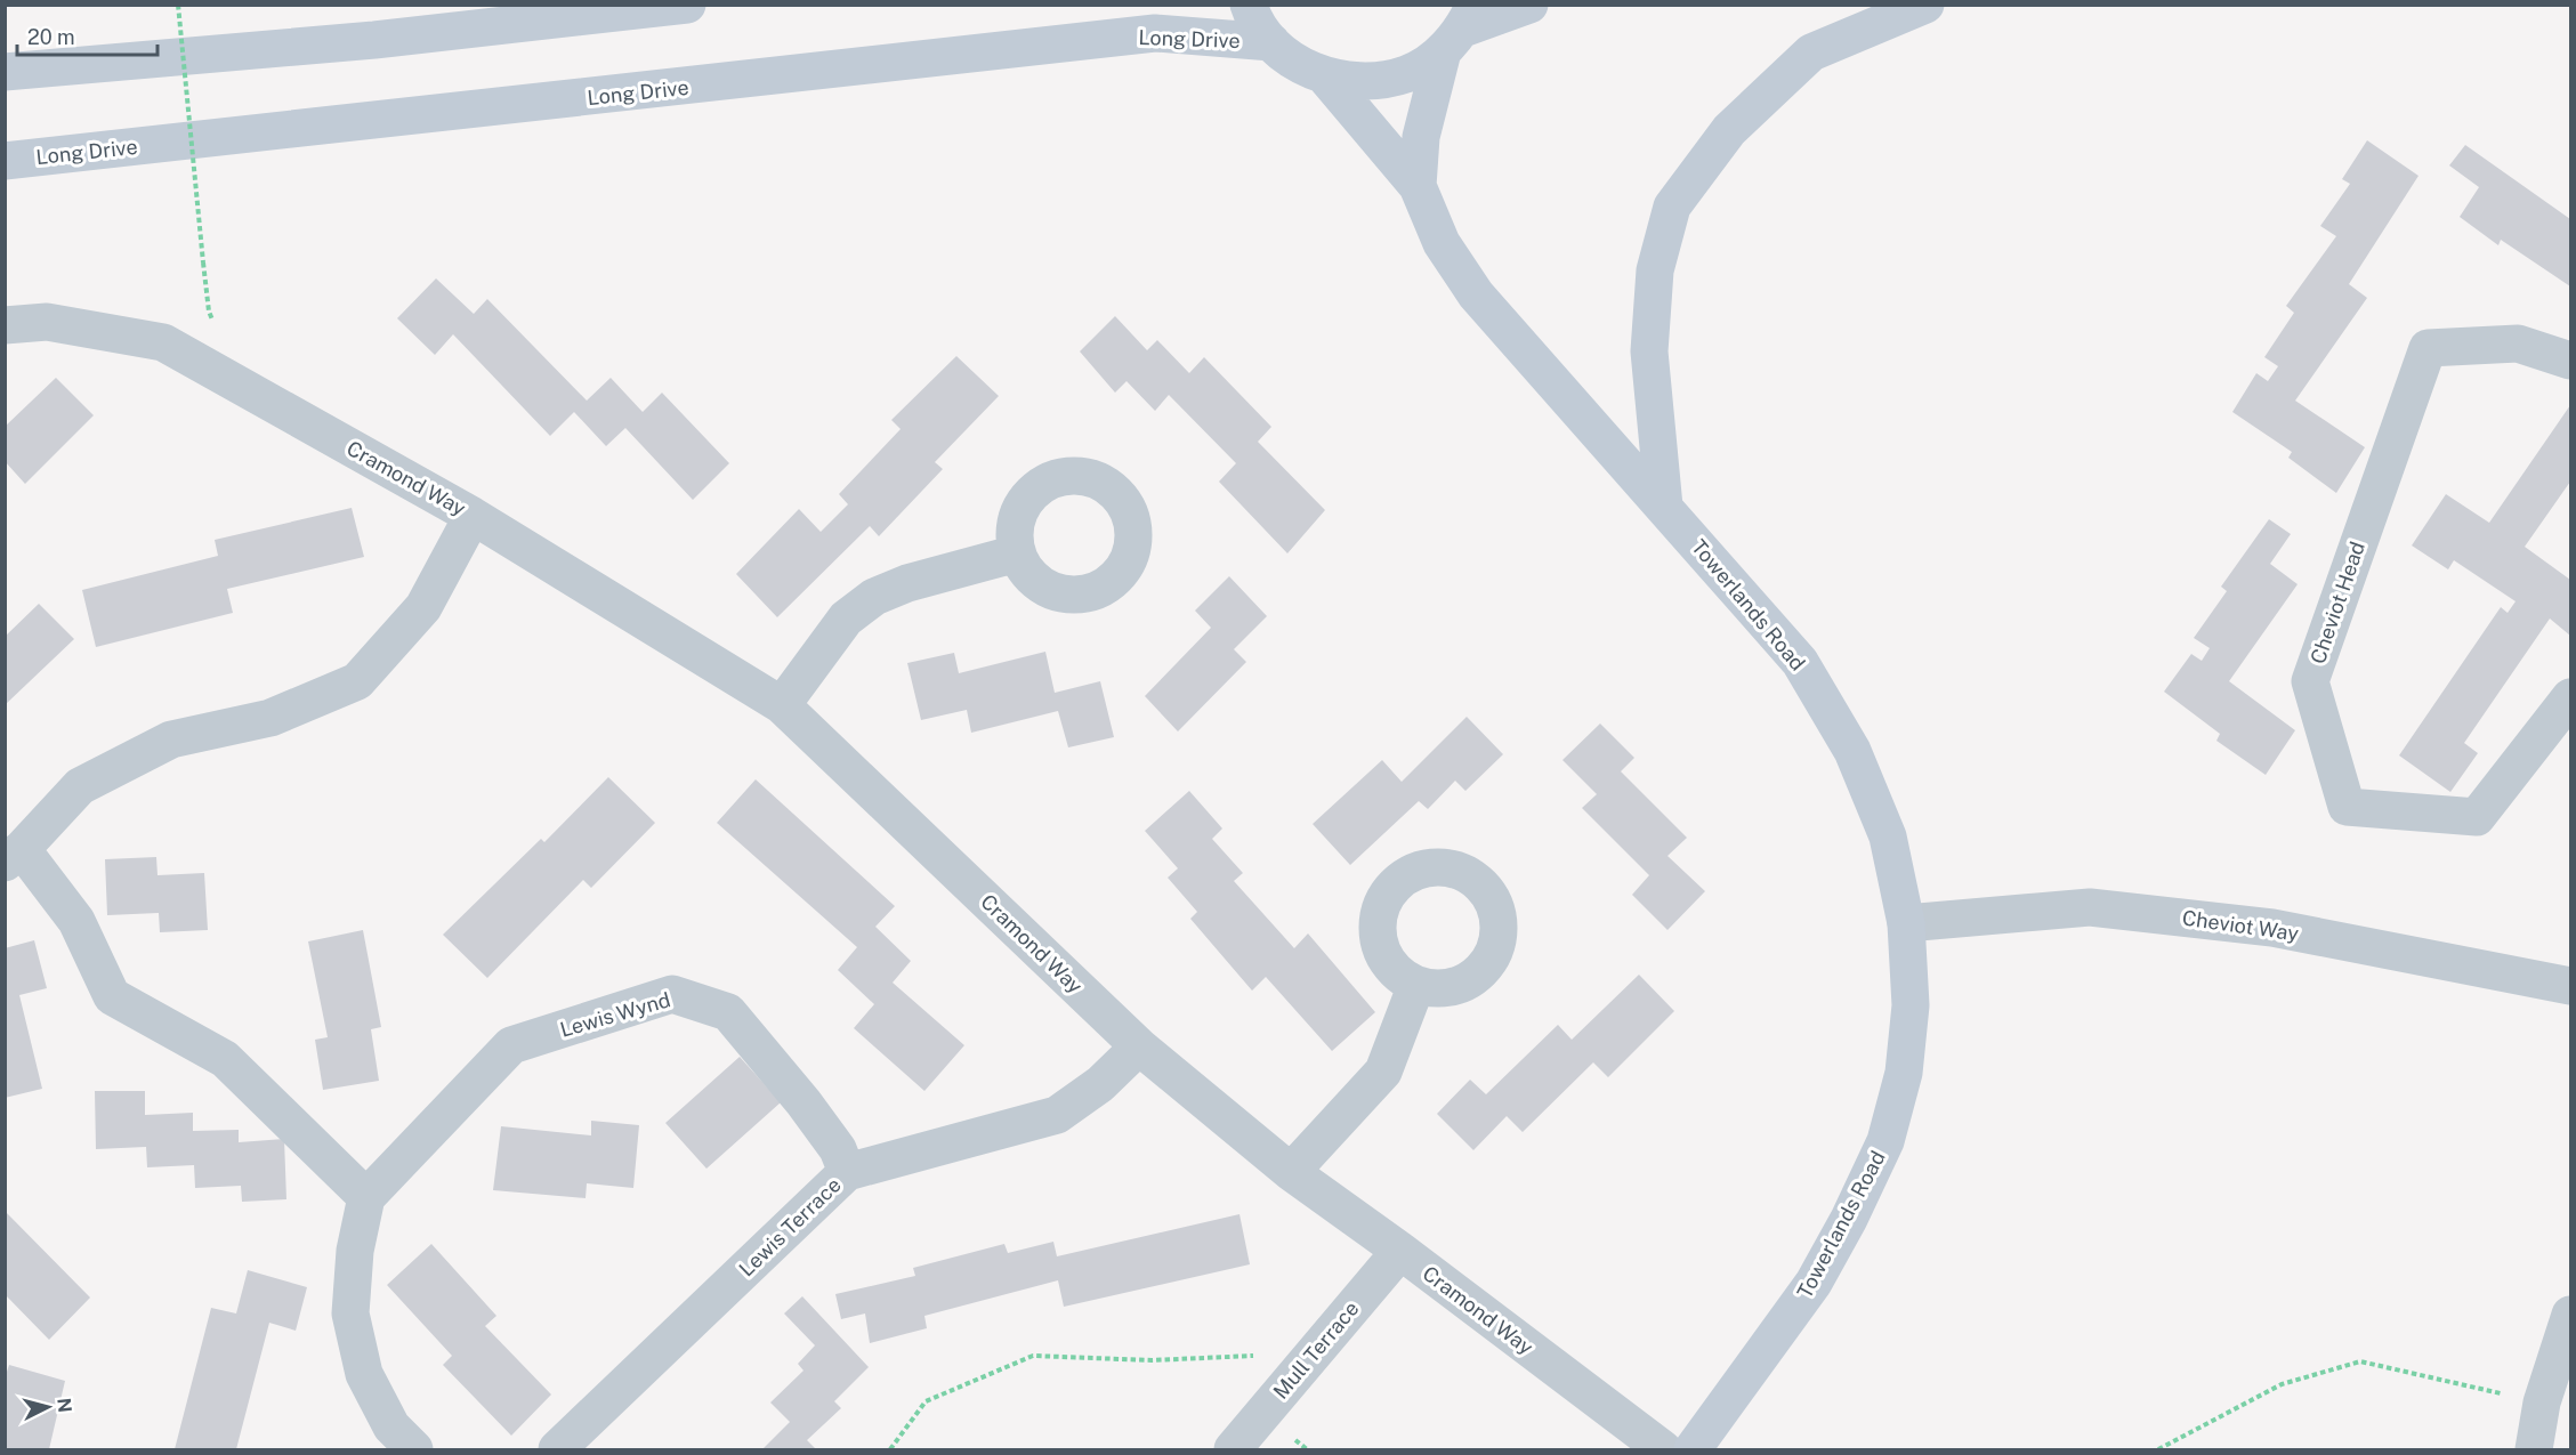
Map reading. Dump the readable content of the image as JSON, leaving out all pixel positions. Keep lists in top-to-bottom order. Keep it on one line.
{"streets":{"main road":["Long Drive","Towerlands Road"],"street":["Cramond Way","Cheviot Head","Cheviot Way","Lewis Wynd","Lewis Terrace","Mull Terrace"]},"crossings":[["Cramond Way","Lewis Terrace"],["Cramond Way","Mull Terrace"],["Towerlands Road","Cheviot Way"],["Lewis Wynd","Lewis Terrace"]],"scale_bar":"20 m","north":"right"}
